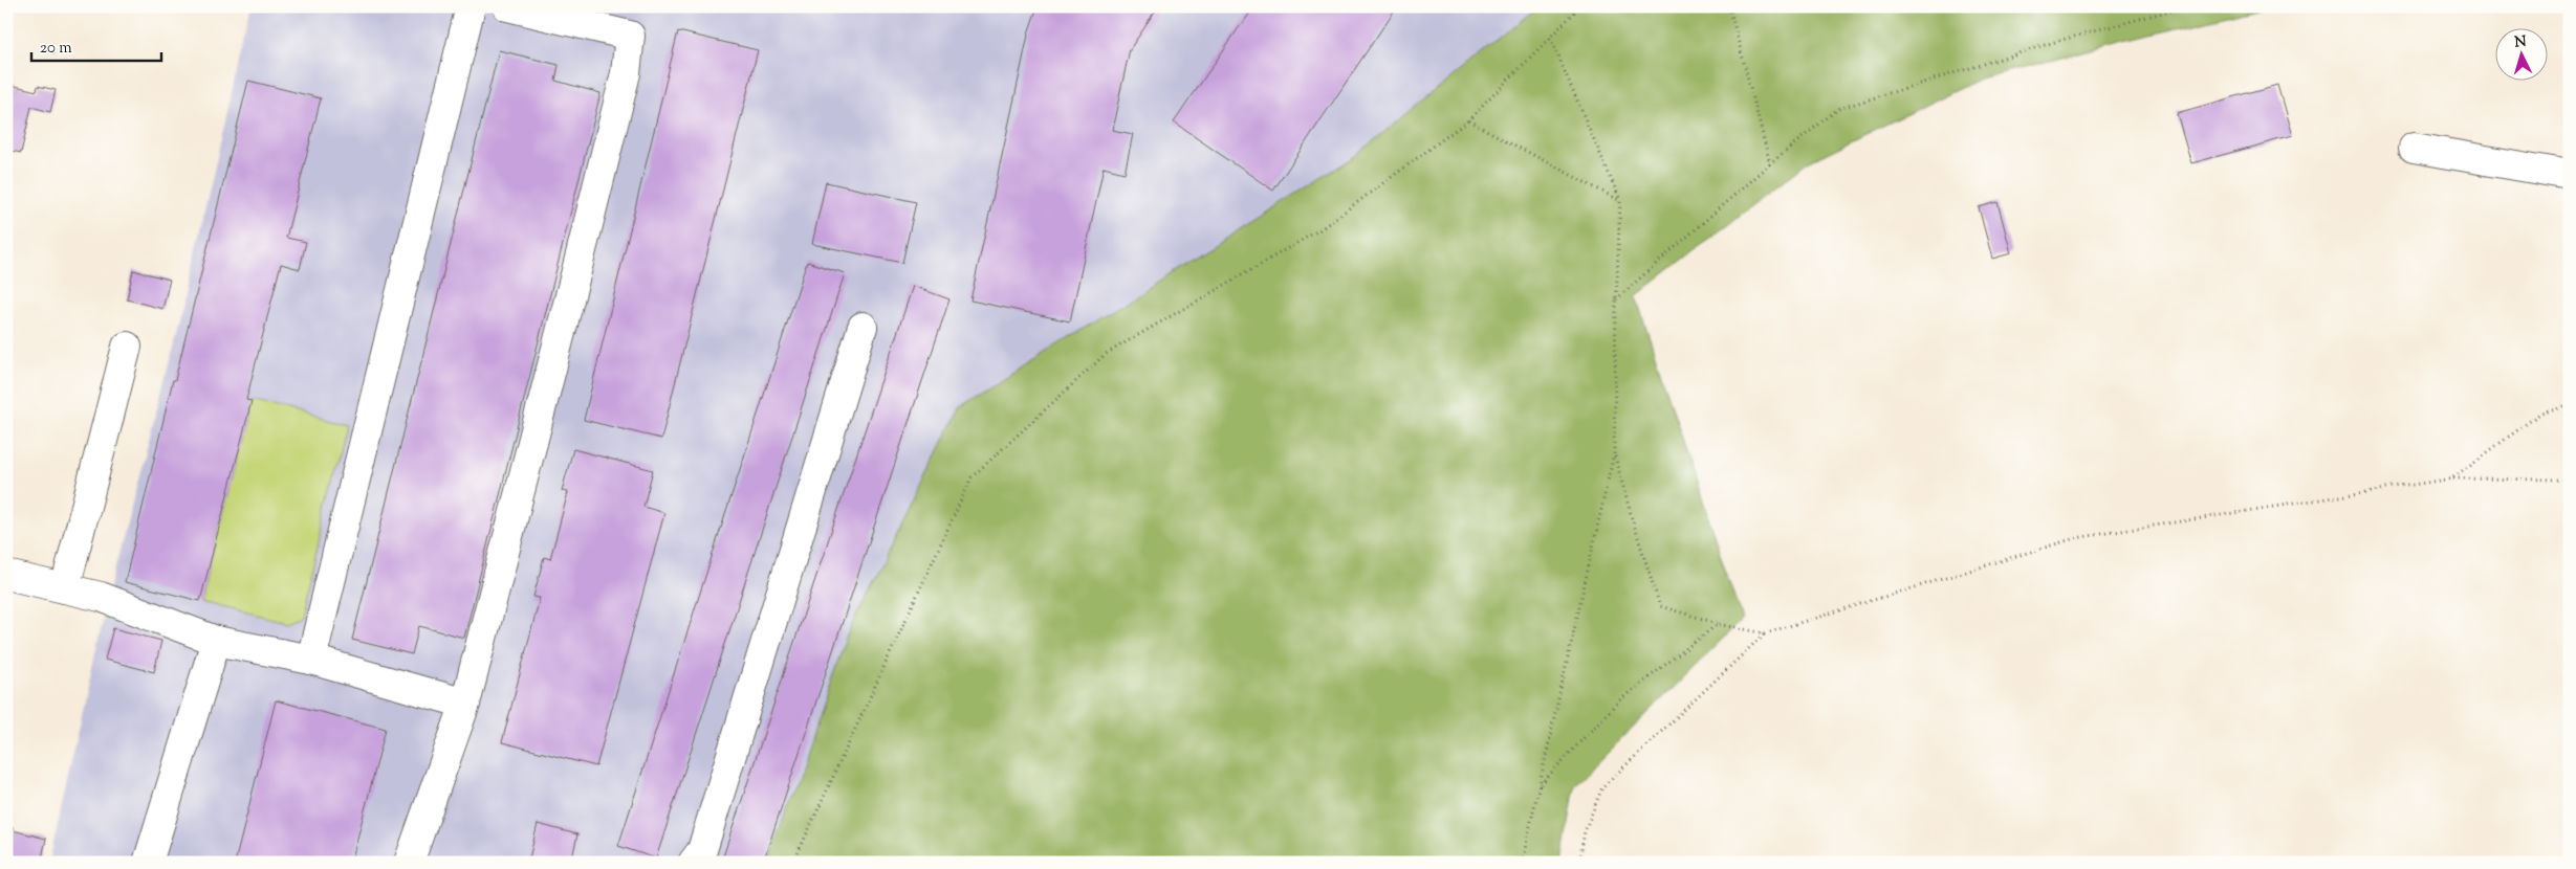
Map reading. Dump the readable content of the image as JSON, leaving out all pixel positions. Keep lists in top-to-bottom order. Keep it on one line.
{"scale_bar":"20 m","north":"top"}
